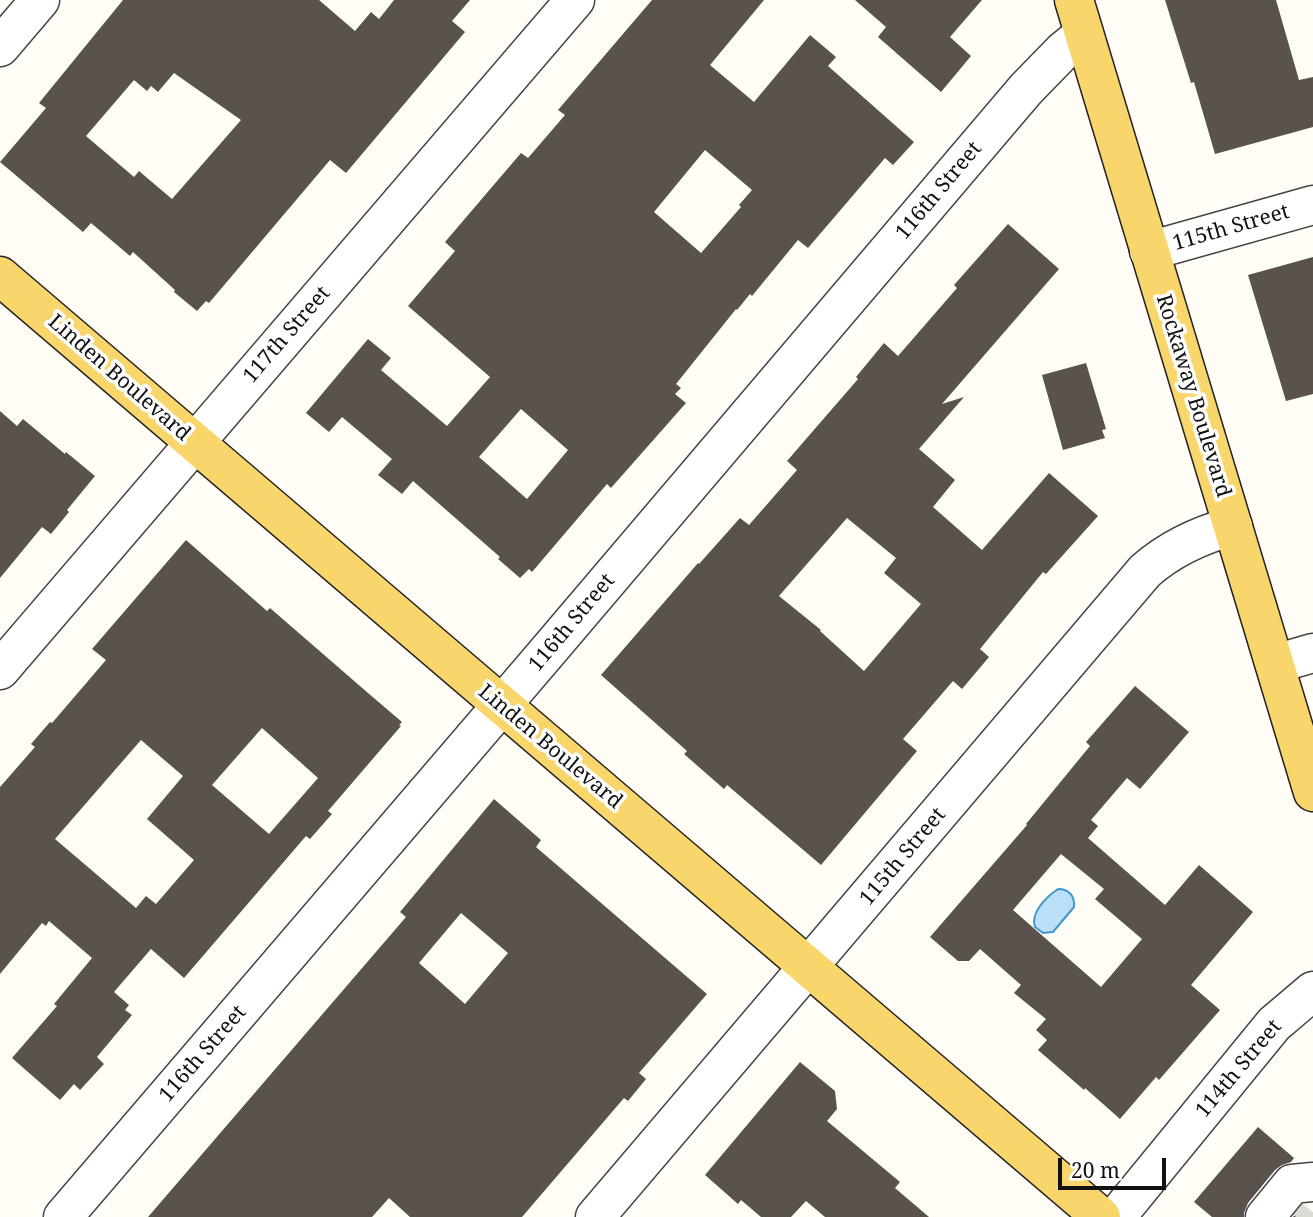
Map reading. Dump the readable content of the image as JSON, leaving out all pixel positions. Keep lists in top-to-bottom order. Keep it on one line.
{"streets":{"main road":["Linden Boulevard","Rockaway Boulevard"],"street":["116th Street","115th Street","117th Street","114th Street"]},"crossings":[["116th Street","Linden Boulevard"],["116th Street","Rockaway Boulevard"],["115th Street","Linden Boulevard"],["115th Street","Rockaway Boulevard"],["117th Street","Linden Boulevard"]],"scale_bar":"20 m"}
